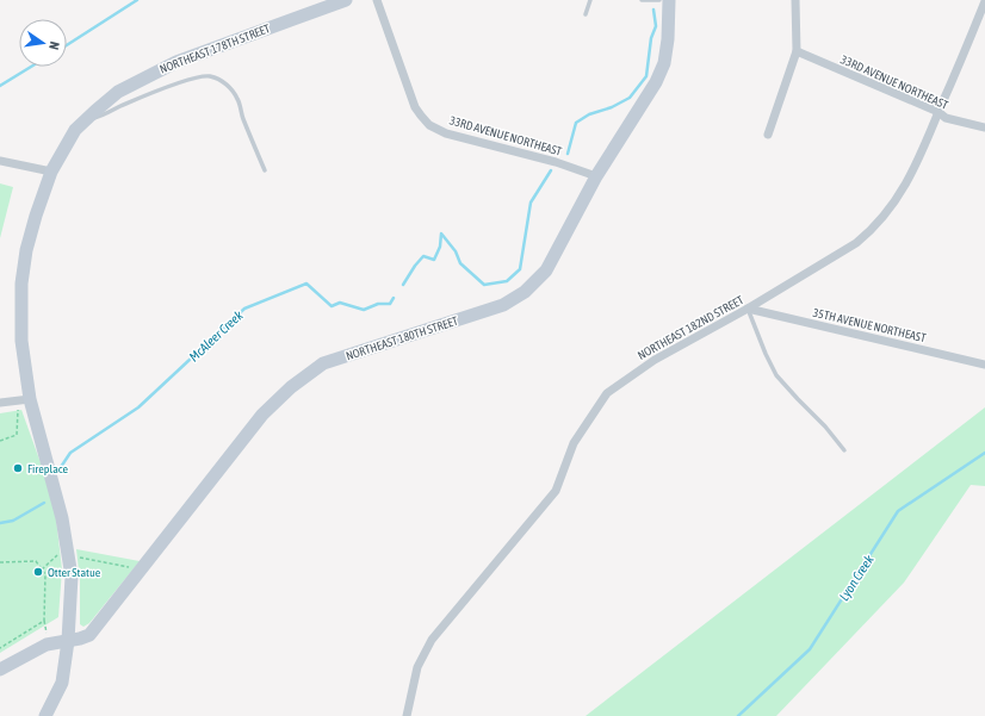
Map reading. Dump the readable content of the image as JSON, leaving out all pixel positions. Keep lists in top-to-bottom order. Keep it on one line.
{"streets":{"street":["NORTHEAST 178TH STREET","33RD AVENUE NORTHEAST","35TH AVENUE NORTHEAST","NORTHEAST 182ND STREET","NORTHEAST 180TH STREET"]},"crossings":[["NORTHEAST 178TH STREET","NORTHEAST 180TH STREET"],["33RD AVENUE NORTHEAST","NORTHEAST 182ND STREET"],["33RD AVENUE NORTHEAST","NORTHEAST 180TH STREET"],["35TH AVENUE NORTHEAST","NORTHEAST 182ND STREET"]],"water":["McAleer Creek","Lyon Creek"],"places":["Fireplace","Otter Statue"],"north":"right"}
